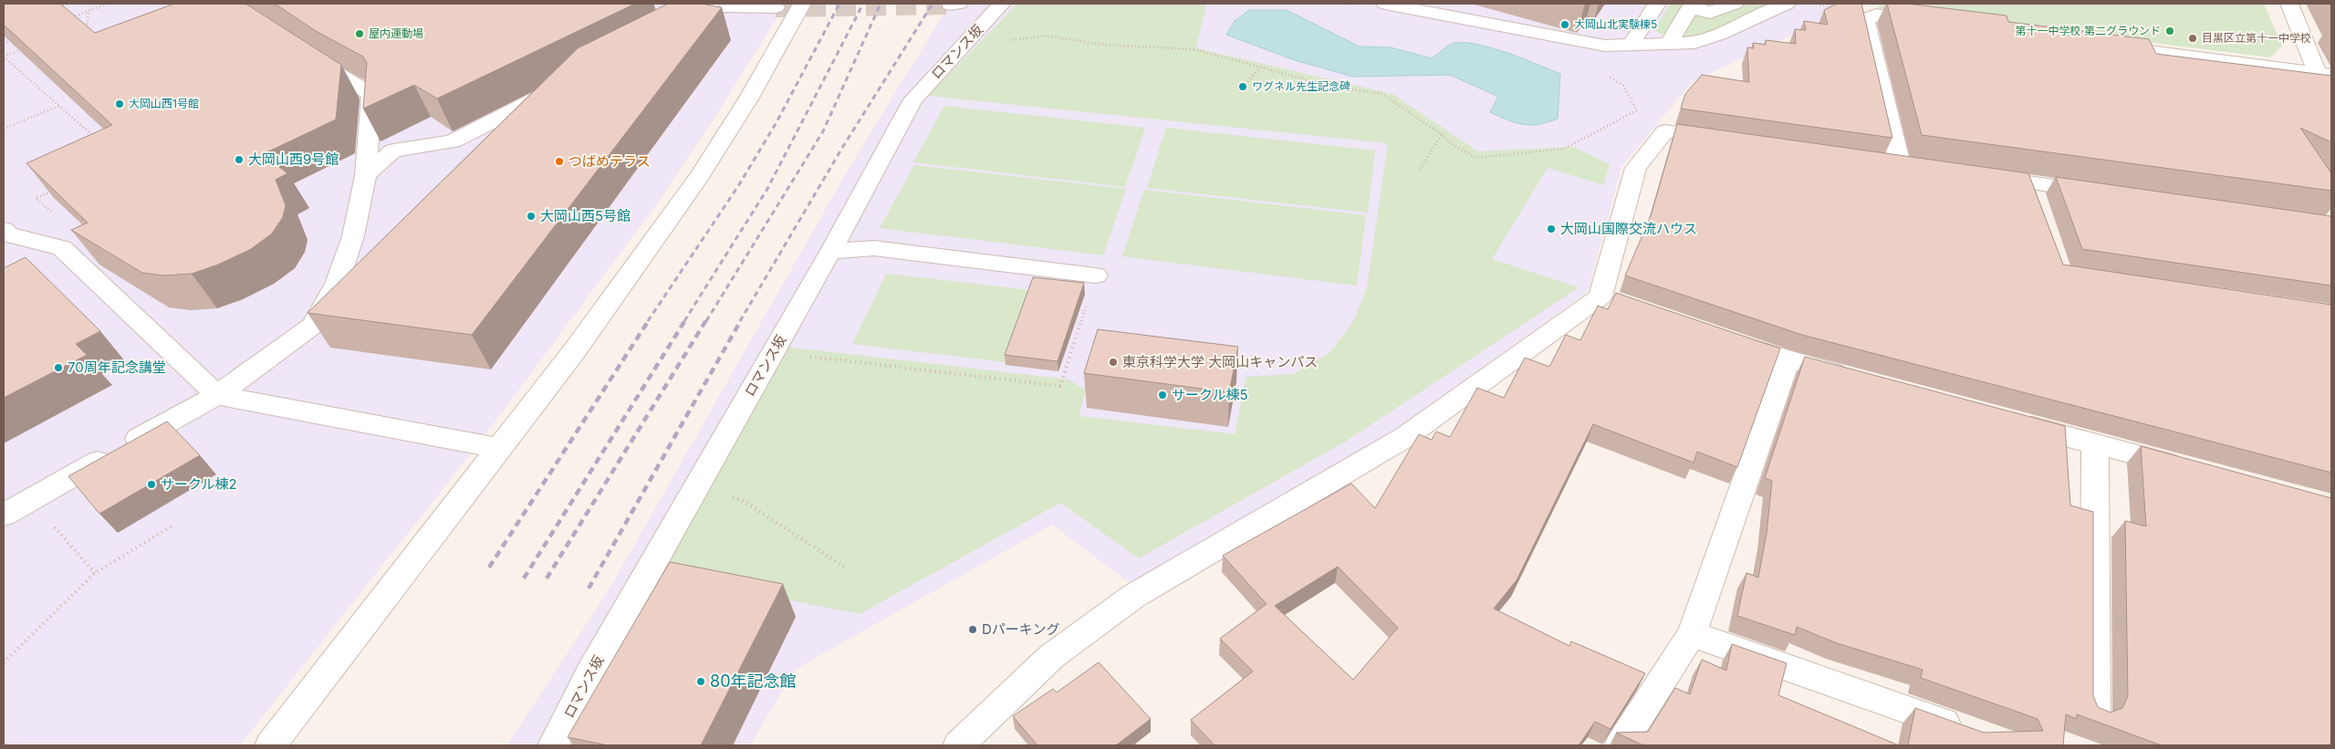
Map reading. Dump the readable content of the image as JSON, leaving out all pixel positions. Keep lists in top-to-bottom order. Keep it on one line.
{"streets":{"street":["ロマンス坂"]},"places":["大岡山北実験棟5","第十一中学校 第二グラウンド","屋内運動場","目黒区立第十一中学校","ワグネル先生記念碑","大岡山西1号館","大岡山西9号館","つばめテラス","大岡山西5号館","大岡山国際交流ハウス","東京科学大学 大岡山キャンパス","70周年記念講堂","サークル棟5","サークル棟2","Dパーキング","80年記念館"]}
